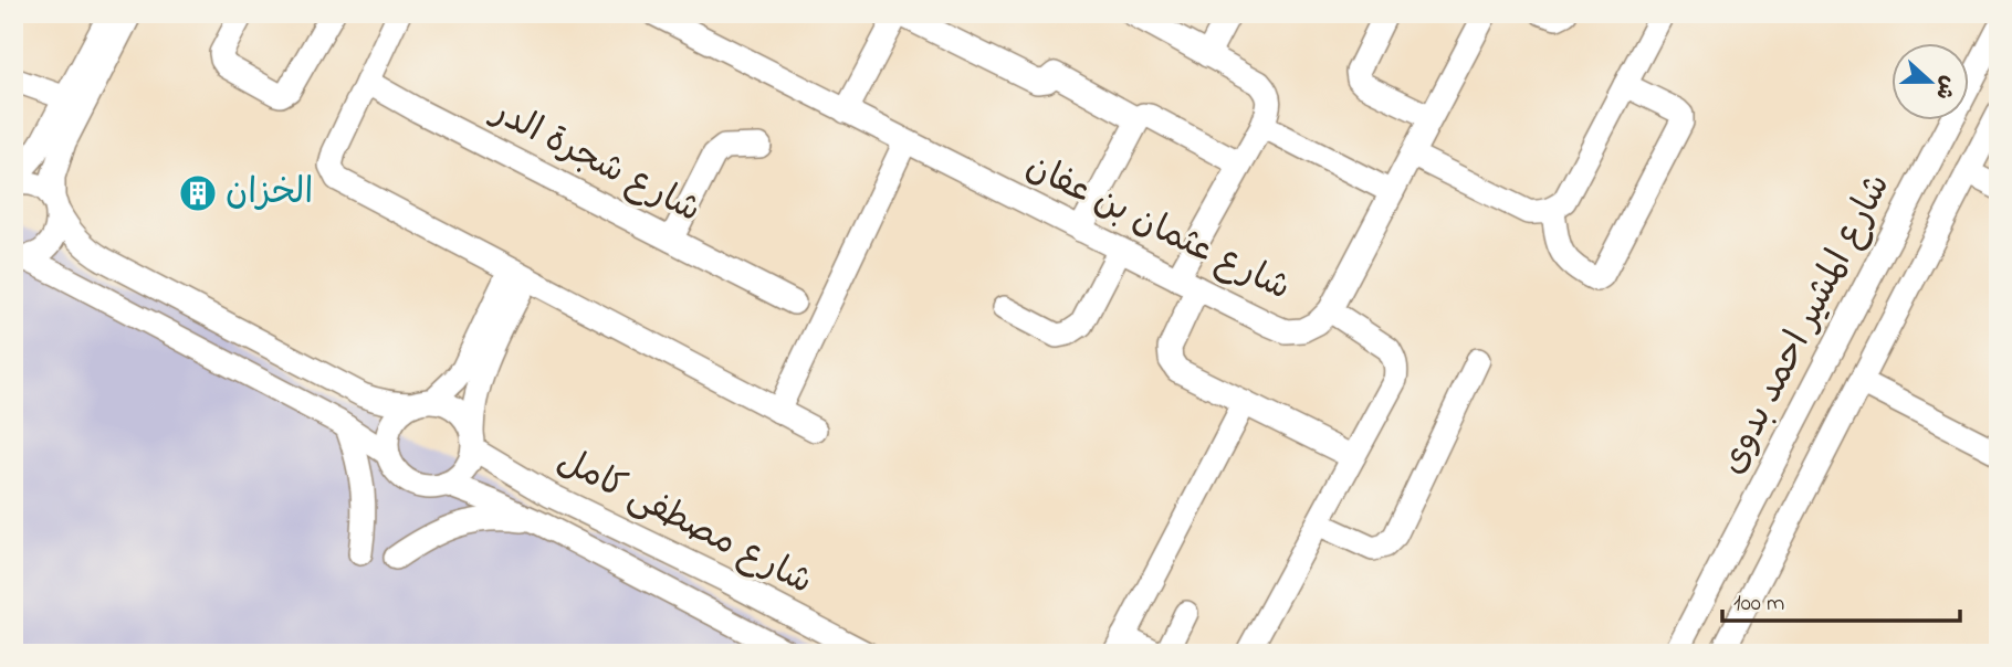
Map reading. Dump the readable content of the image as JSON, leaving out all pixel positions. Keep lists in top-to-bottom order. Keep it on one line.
{"streets":{"street":["شارع شجرة الدر","شارع عثمان بن عفان","شارع المشير احمد بدوى","شارع مصطفى كامل"]},"places":{"building":["الخزان"]},"scale_bar":"100 m","north":"right"}
